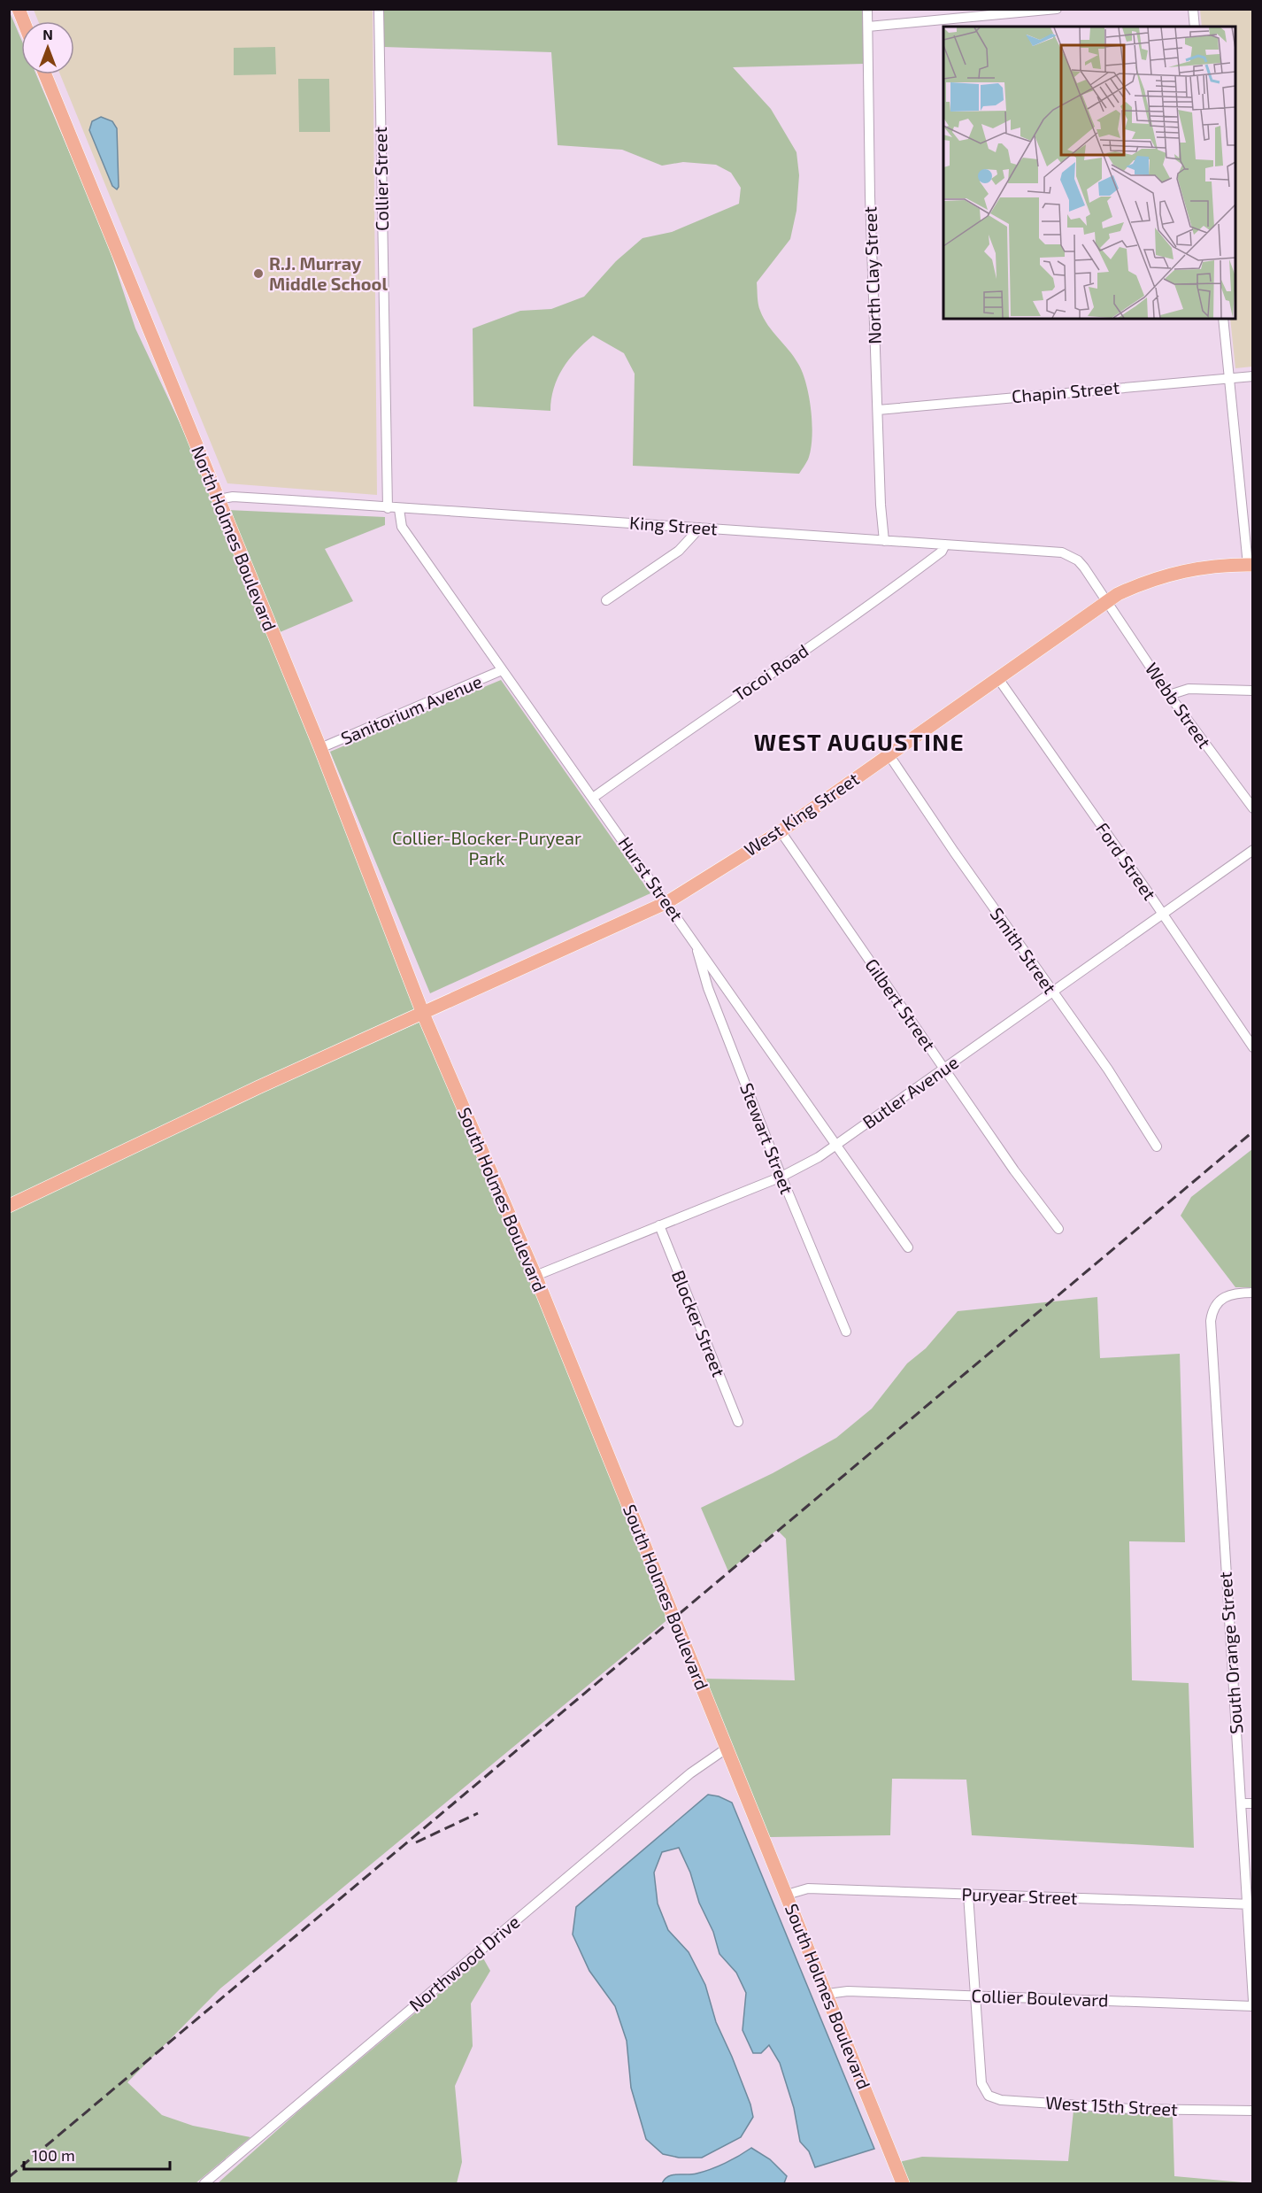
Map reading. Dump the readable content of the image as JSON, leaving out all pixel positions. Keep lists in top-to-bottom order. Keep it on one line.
{"streets":{"main road":["North Holmes Boulevard","West King Street","South Holmes Boulevard"],"street":["Collier Street","North Clay Street","Chapin Street","King Street","Tocoi Road","Webb Street","Sanitorium Avenue","Ford Street","Hurst Street","Smith Street","Gilbert Street","Butler Avenue","Stewart Street","Blocker Street","South Orange Street","Puryear Street","Northwood Drive","Collier Boulevard","West 15th Street"]},"crossings":[["Collier Street","King Street"],["North Clay Street","Chapin Street"],["North Clay Street","King Street"],["King Street","North Holmes Boulevard"],["King Street","Tocoi Road"],["King Street","Webb Street"],["King Street","West King Street"],["King Street","Hurst Street"],["North Holmes Boulevard","Sanitorium Avenue"],["North Holmes Boulevard","West King Street"],["North Holmes Boulevard","South Holmes Boulevard"],["Tocoi Road","Hurst Street"],["Webb Street","West King Street"],["Sanitorium Avenue","Hurst Street"],["West King Street","Ford Street"],["West King Street","Hurst Street"],["West King Street","Smith Street"],["West King Street","Gilbert Street"],["West King Street","South Holmes Boulevard"],["Ford Street","Butler Avenue"],["Hurst Street","Butler Avenue"],["Hurst Street","Stewart Street"],["Smith Street","Butler Avenue"],["Gilbert Street","Butler Avenue"],["Butler Avenue","Stewart Street"],["Butler Avenue","South Holmes Boulevard"],["Butler Avenue","Blocker Street"],["South Holmes Boulevard","Puryear Street"],["South Holmes Boulevard","Northwood Drive"],["South Holmes Boulevard","Collier Boulevard"],["South Orange Street","Puryear Street"],["Collier Boulevard","West 15th Street"]],"districts":["WEST AUGUSTINE"],"parks":["Collier-Blocker-Puryear Park"],"places":["R.J. Murray Middle School"],"scale_bar":"100 m","north":"top"}
